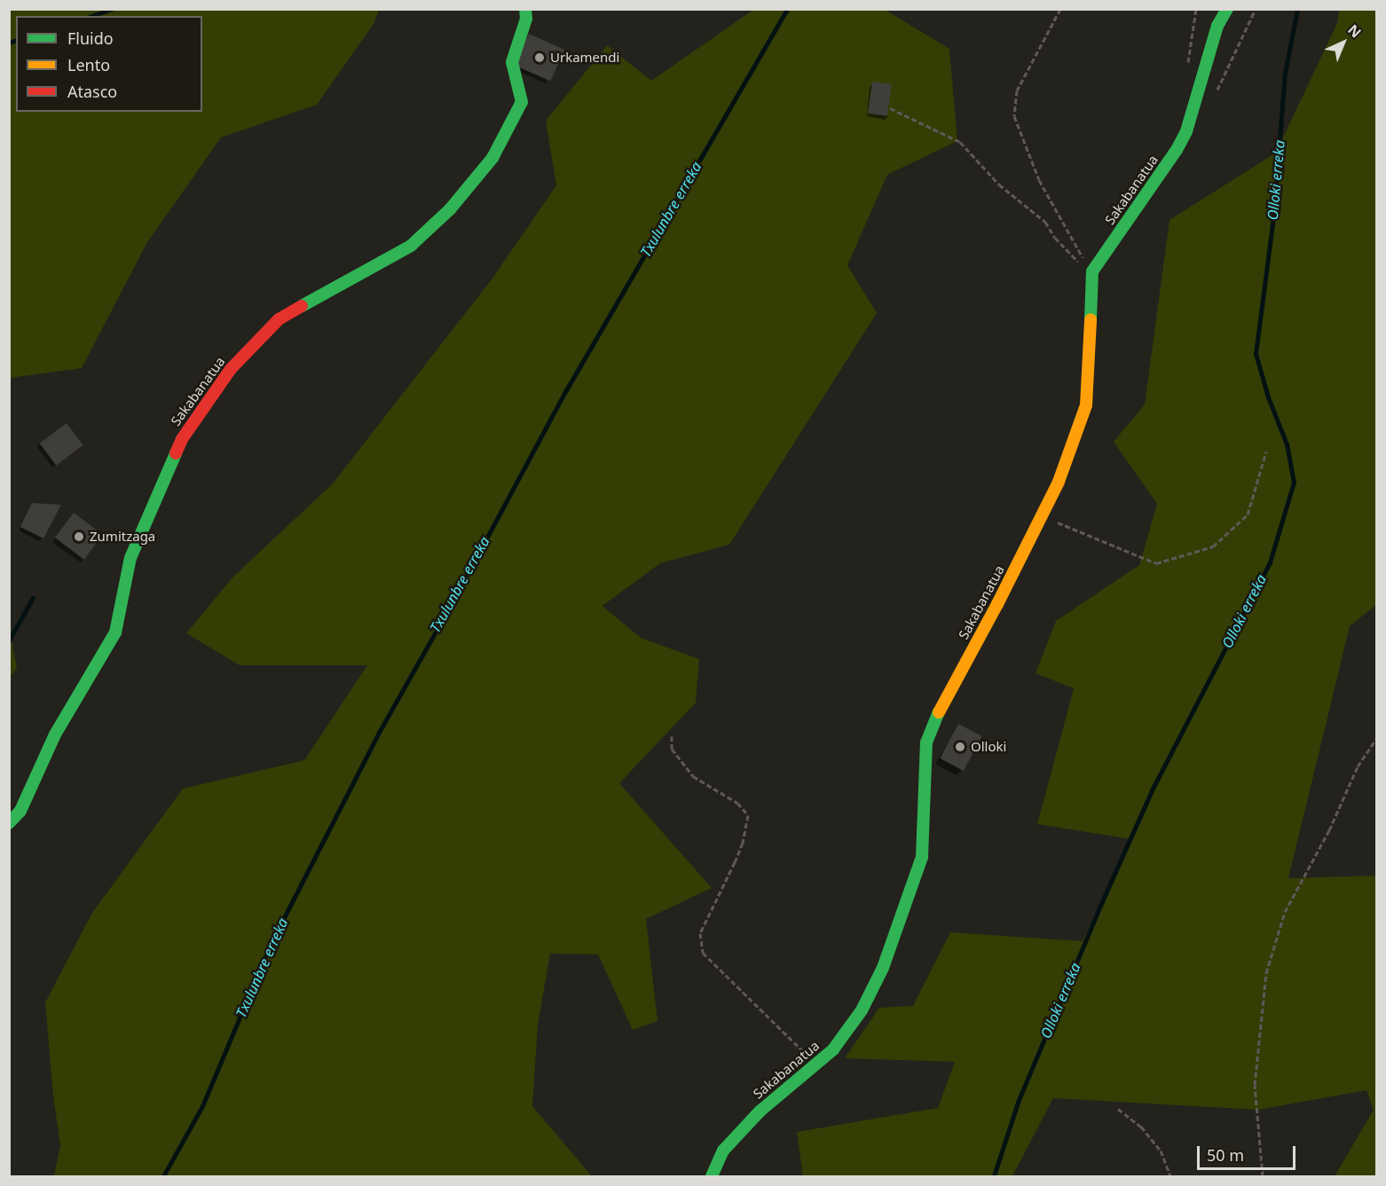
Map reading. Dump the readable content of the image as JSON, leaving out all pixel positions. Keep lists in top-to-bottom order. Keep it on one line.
{"streets":{"street":["Sakabanatua"]},"water":["Olloki erreka","Txulunbre erreka"],"places":["Urkamendi","Zumitzaga","Olloki"],"legend":["Fluido","Lento","Atasco"],"scale_bar":"50 m","north":"top right"}
